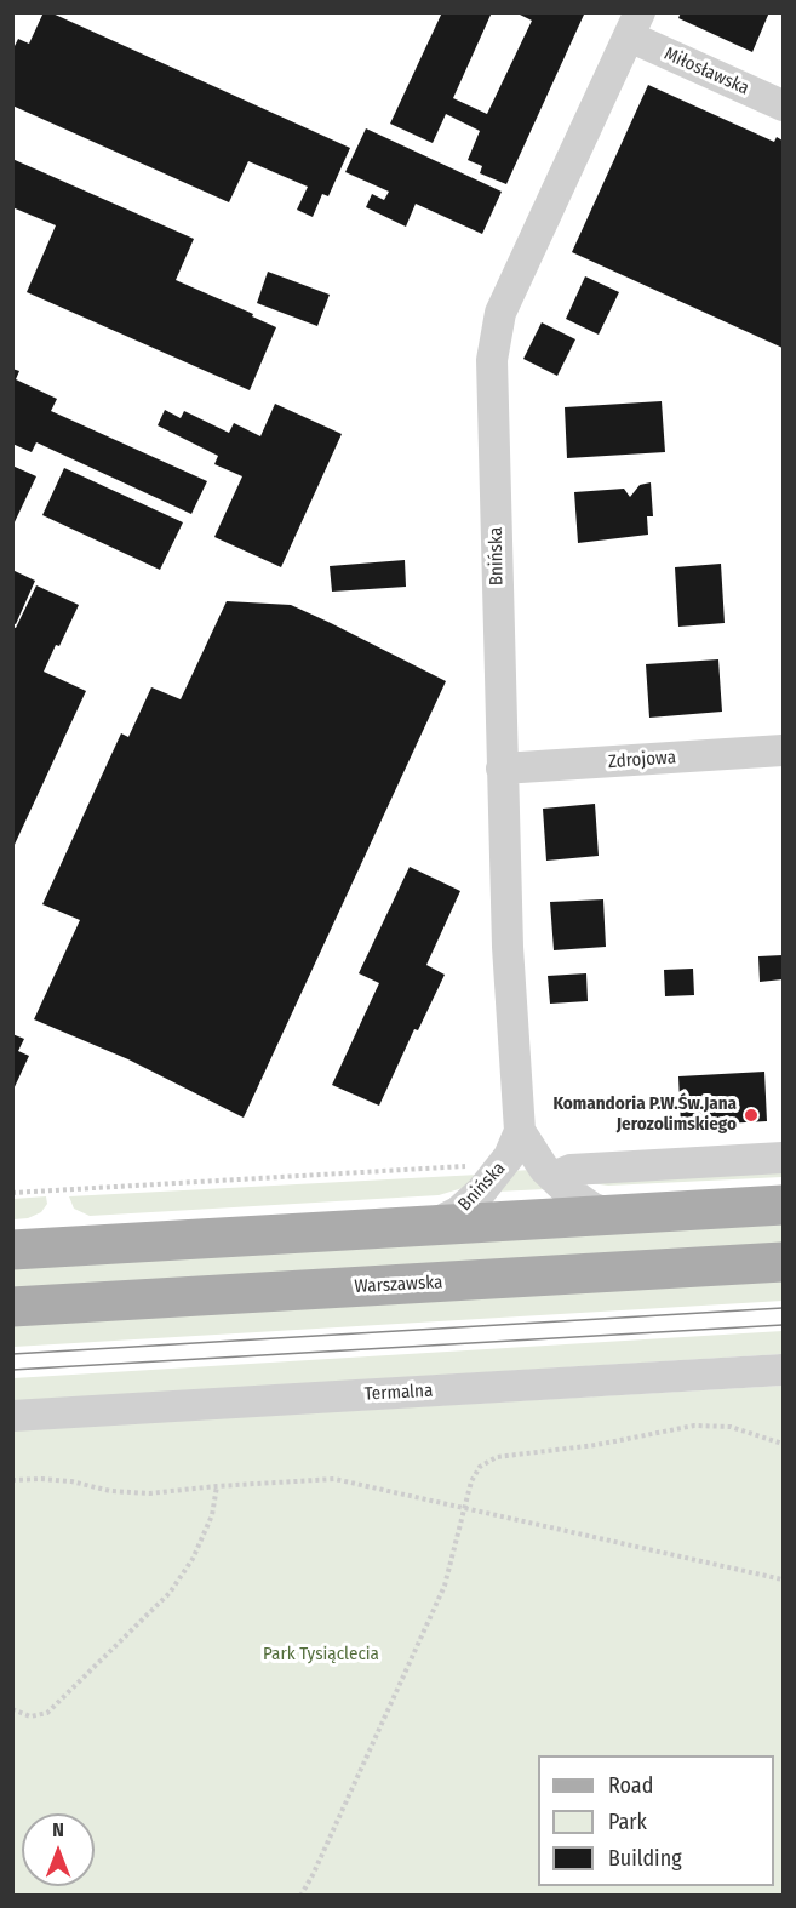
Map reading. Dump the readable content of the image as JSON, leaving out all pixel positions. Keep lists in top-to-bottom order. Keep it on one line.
{"streets":{"main road":["Warszawska"],"street":["Miłosławska","Bnińska","Zdrojowa","Termalna"]},"crossings":[["Miłosławska","Bnińska"],["Bnińska","Zdrojowa"]],"parks":["Park Tysiąclecia"],"places":["Komandoria P.W.Św.Jana Jerozolimskiego"],"legend":["Road","Park","Building"],"north":"top"}
